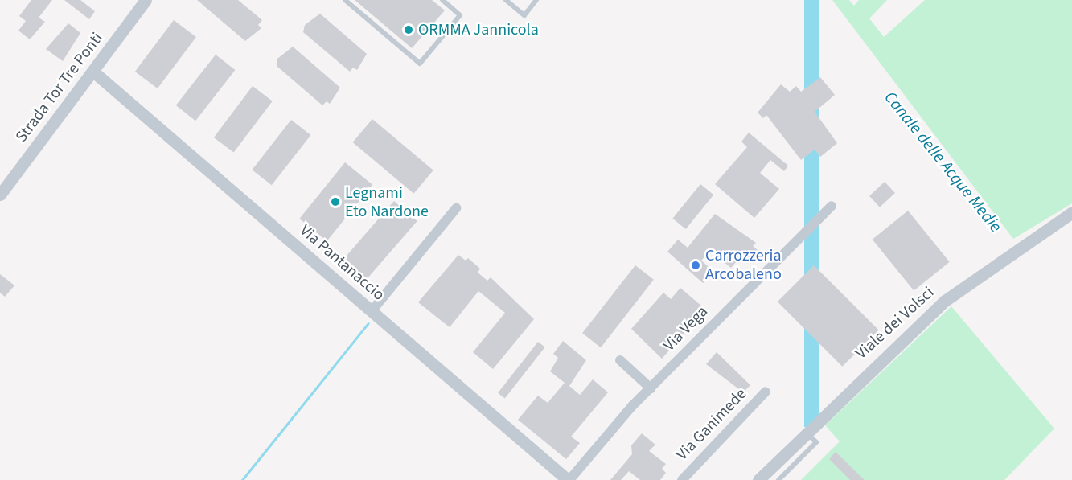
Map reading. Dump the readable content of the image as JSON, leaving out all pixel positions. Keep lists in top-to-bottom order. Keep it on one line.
{"streets":{"street":["Strada Tor Tre Ponti","Via Pantanaccio","Viale dei Volsci","Via Vega","Via Ganimede"]},"crossings":[["Strada Tor Tre Ponti","Via Pantanaccio"],["Via Pantanaccio","Via Vega"]],"water":["Canale delle Acque Medie"],"places":["ORMMA Jannicola","Legnami Eto Nardone","Carrozzeria Arcobaleno"]}
